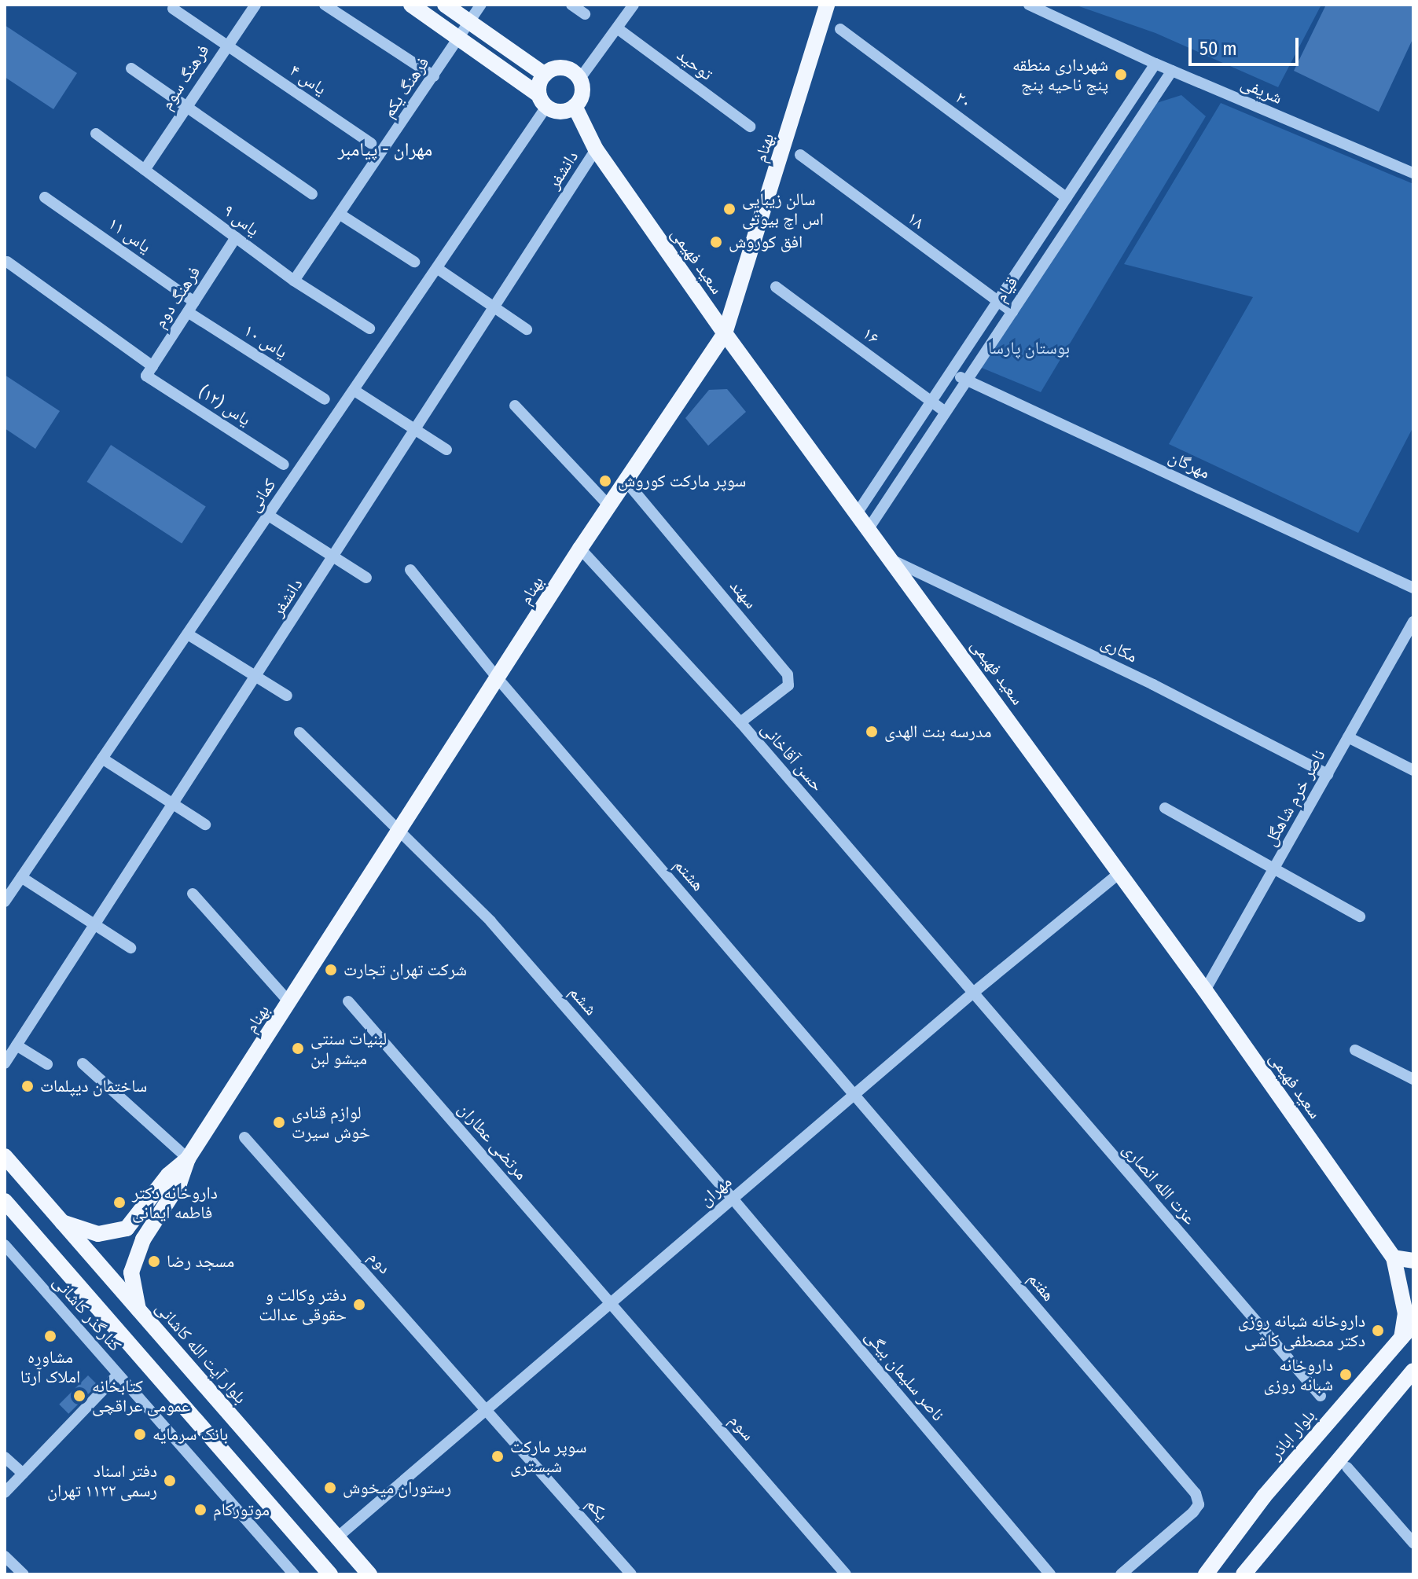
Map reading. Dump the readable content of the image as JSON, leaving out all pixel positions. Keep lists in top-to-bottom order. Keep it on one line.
{"streets":{"main road":["بهنام","سعید فهیمی","بلوار آیت الله کاشانی","بلوار اباذر"],"street":["توحید","فرهنگ سوم","یاس ۴","فرهنگ یکم","شریفی","۲۰","دانشفر","یاس ۹","۱۸","یاس ۱۱","قیام","فرهنگ دوم","۱۶","یاس ۱۰","یاس (۱۲)","مهرگان","کمانی","سهند","مکاری","حسن آقاخانی","ناصر خرم شاهگل","هشتم","ششم","مرتضی عطاران","عزت الله انصاری","مهران","دوم","هفتم","کنارگذر کاشانی","ناصر سلیمان بیگی","سوم","یکم"]},"crossings":[["فرهنگ سوم","یاس ۴"],["فرهنگ سوم","یاس ۹"],["فرهنگ یکم","یاس ۹"],["شریفی","قیام"],["۲۰","قیام"],["بهنام","سعید فهیمی"],["بهنام","سهند"],["بهنام","حسن آقاخانی"],["بهنام","هشتم"],["بهنام","ششم"],["بهنام","بلوار آیت الله کاشانی"],["دانشفر","سعید فهیمی"],["یاس ۹","فرهنگ دوم"],["۱۸","قیام"],["یاس ۱۱","فرهنگ دوم"],["یاس ۱۱","یاس ۱۰"],["سعید فهیمی","قیام"],["سعید فهیمی","کمانی"],["سعید فهیمی","مکاری"],["سعید فهیمی","ناصر خرم شاهگل"],["سعید فهیمی","مهران"],["قیام","۱۶"],["قیام","مهرگان"],["فرهنگ دوم","یاس ۱۰"],["فرهنگ دوم","یاس (۱۲)"],["سهند","حسن آقاخانی"],["مکاری","ناصر خرم شاهگل"],["حسن آقاخانی","عزت الله انصاری"],["حسن آقاخانی","مهران"],["هشتم","مهران"],["هشتم","هفتم"],["ششم","مهران"],["ششم","ناصر سلیمان بیگی"],["مرتضی عطاران","مهران"],["مرتضی عطاران","سوم"],["عزت الله انصاری","مهران"],["مهران","دوم"],["مهران","هفتم"],["مهران","بلوار آیت الله کاشانی"],["مهران","ناصر سلیمان بیگی"],["مهران","سوم"],["مهران","یکم"],["دوم","یکم"]],"districts":["مهران - پیامبر"],"parks":["بوستان پارسا"],"places":["شهرداری منطقه پنج ناحیه پنج","سالن زیبایی اس اچ بیوتی","افق کوروش","سوپر ماركت كوروش","مدرسه بنت الهدی","شرکت تهران تجارت","لبنیات سنتی میشو لبن","ساختمان دیپلمات","لوازم قنادی خوش سیرت","داروخانه دکتر فاطمه ایمانی","مسجد رضا","دفتر وکالت و حقوقی عدالت","داروخانه شبانه روزی دکتر مصطفی کاشی","مشاوره املاک آرتا","داروخانه شبانه روزی","کتابخانه عمومی عراقچی","بانک سرمایه","سوپر مارکت شبستری","دفتر اسناد رسمی ۱۱۲۲ تهران","رستوران میخوش","موتورکام"],"scale_bar":"50 m"}
